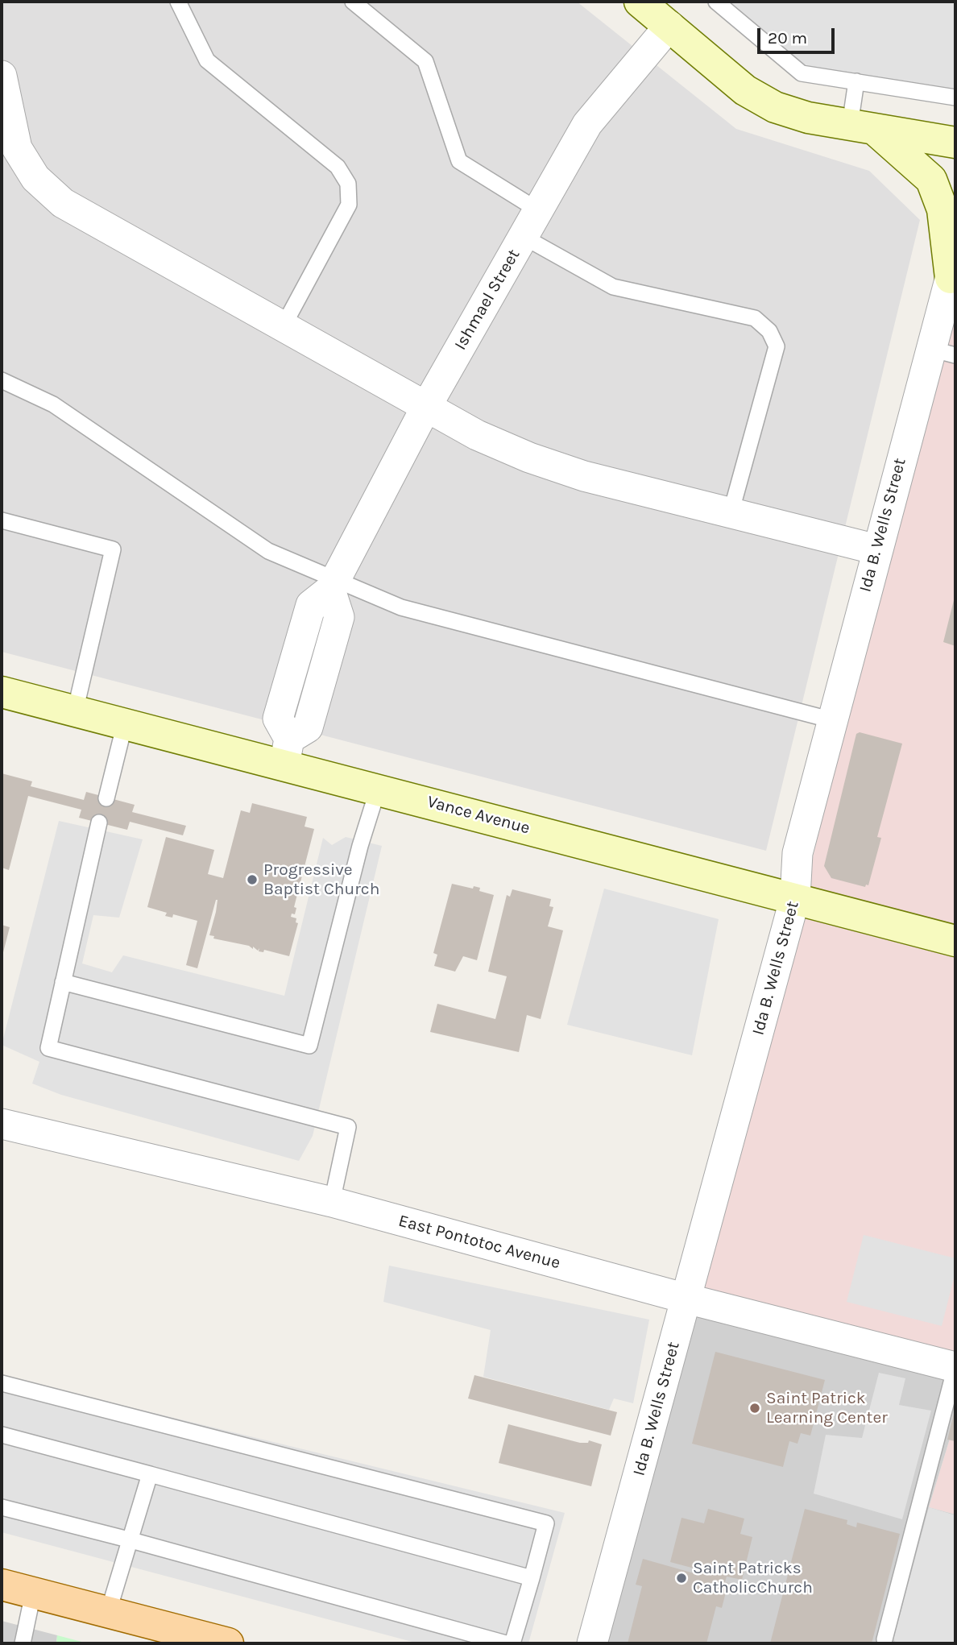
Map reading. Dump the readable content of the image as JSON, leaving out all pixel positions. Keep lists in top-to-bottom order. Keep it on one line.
{"streets":{"street":["Ishmael Street","Ida B. Wells Street","Vance Avenue","East Pontotoc Avenue"]},"crossings":[["Ida B. Wells Street","Vance Avenue"],["Ida B. Wells Street","East Pontotoc Avenue"]],"places":["Progressive Baptist Church","Saint Patrick Learning Center","Saint Patricks CatholicChurch"],"scale_bar":"20 m"}
